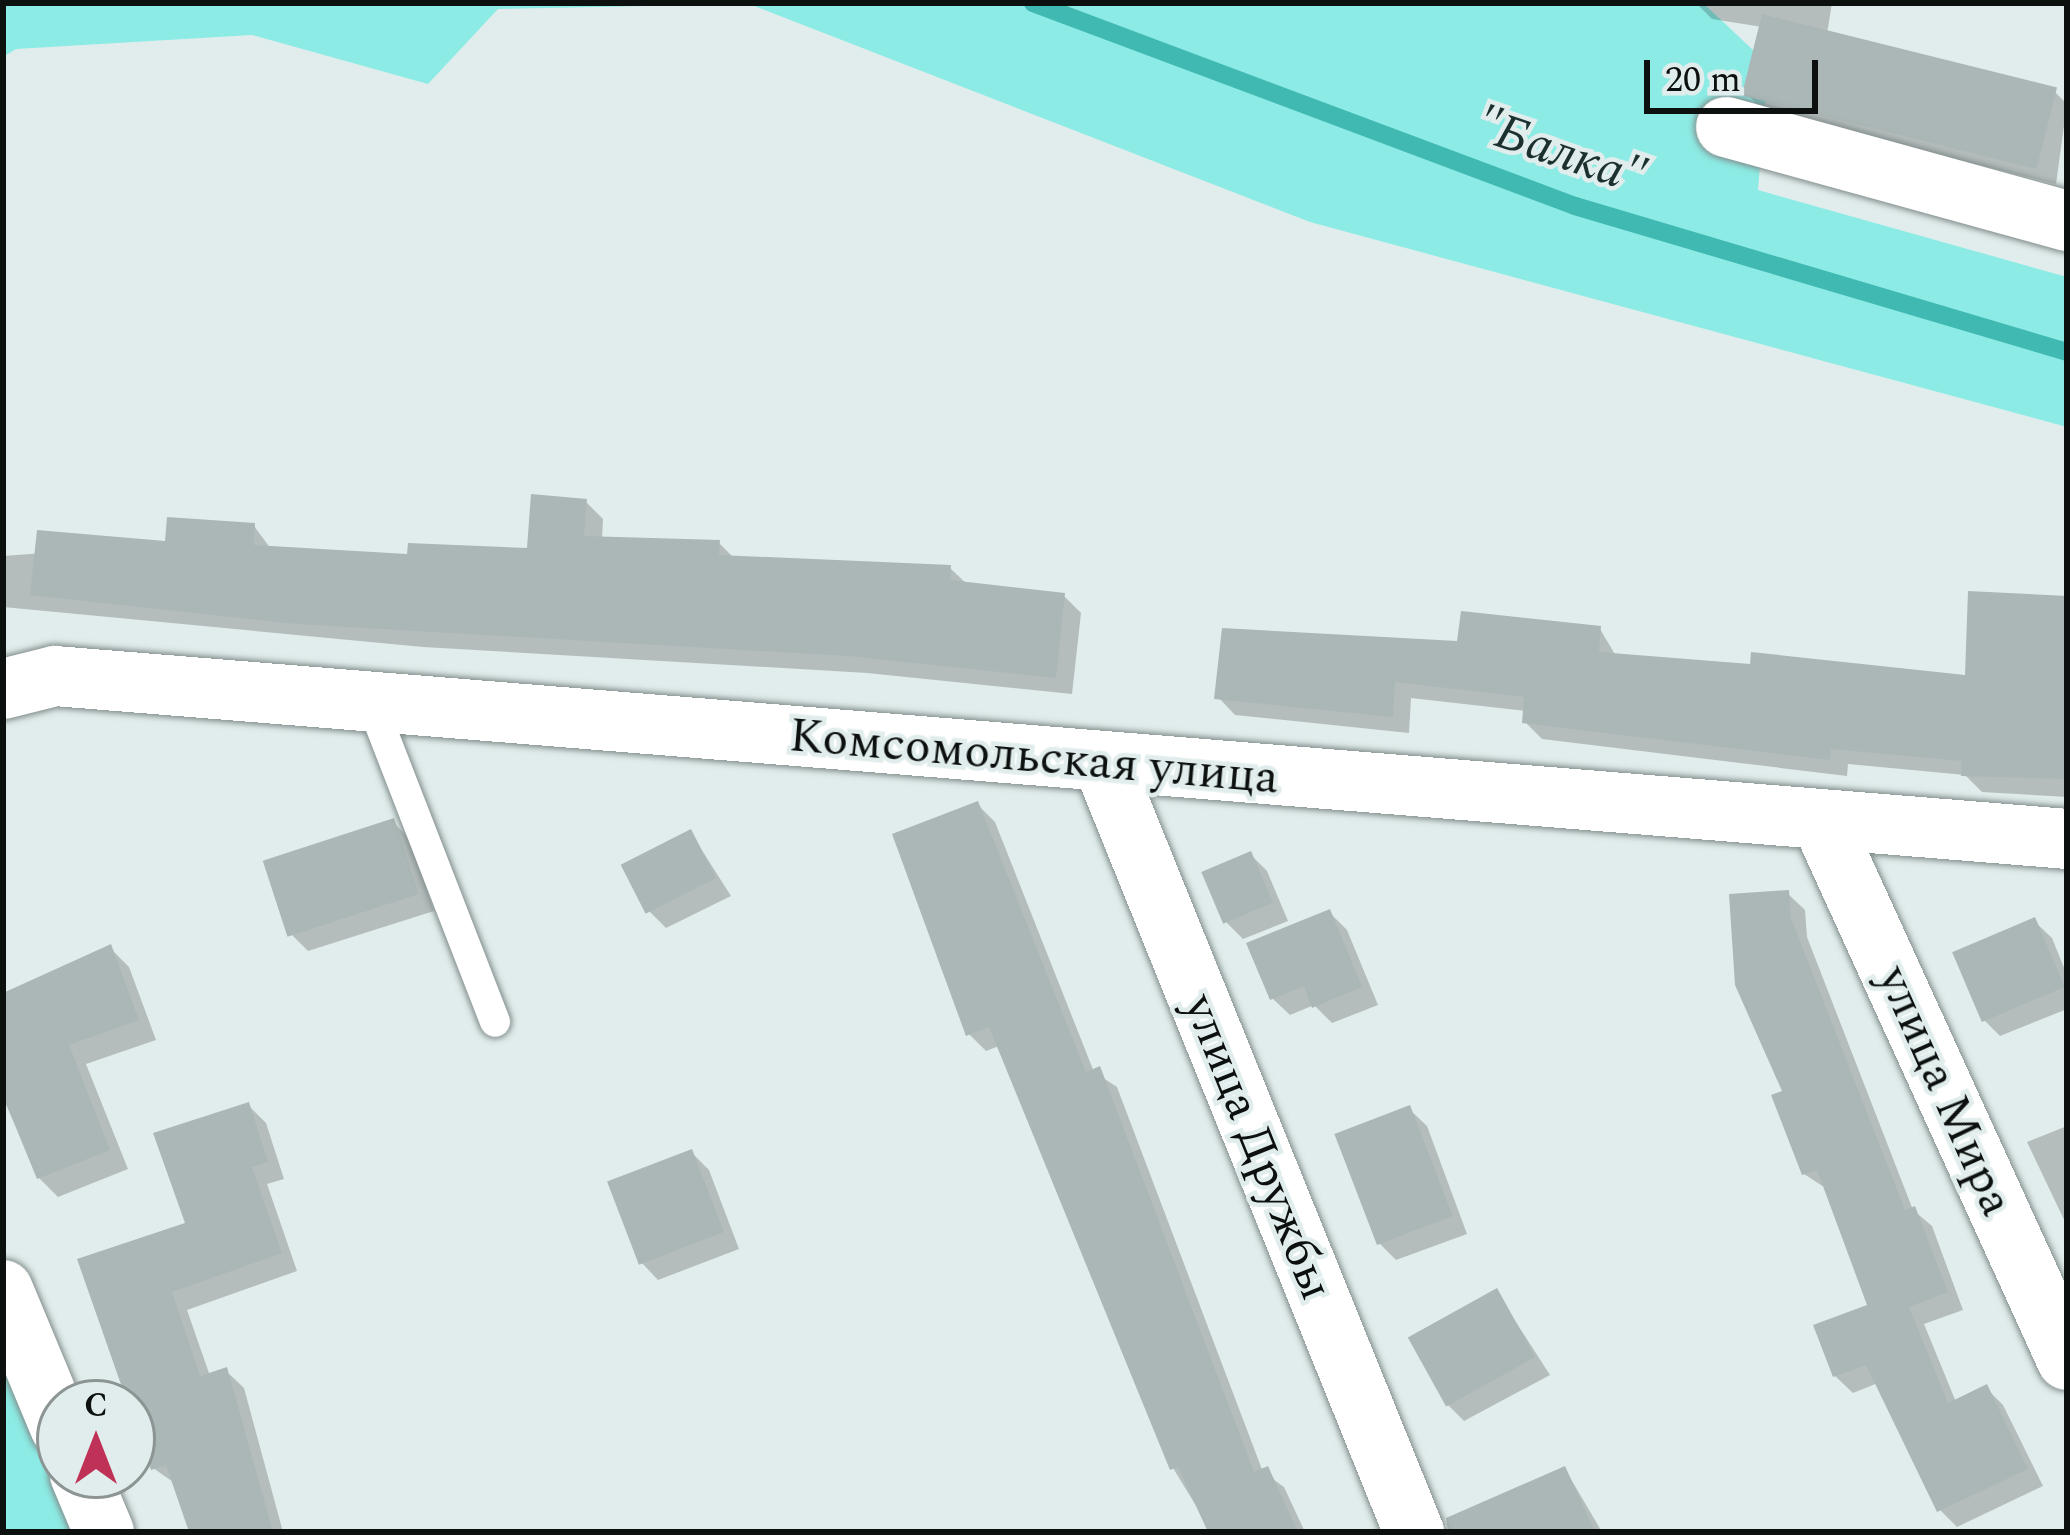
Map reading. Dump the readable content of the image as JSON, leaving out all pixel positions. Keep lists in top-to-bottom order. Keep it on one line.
{"streets":{"street":["Комсомольская улица","улица Мира","улица Дружбы"]},"crossings":[["Комсомольская улица","улица Мира"],["Комсомольская улица","улица Дружбы"]],"water":["\"Балка\""],"scale_bar":"20 m","north":"top"}
